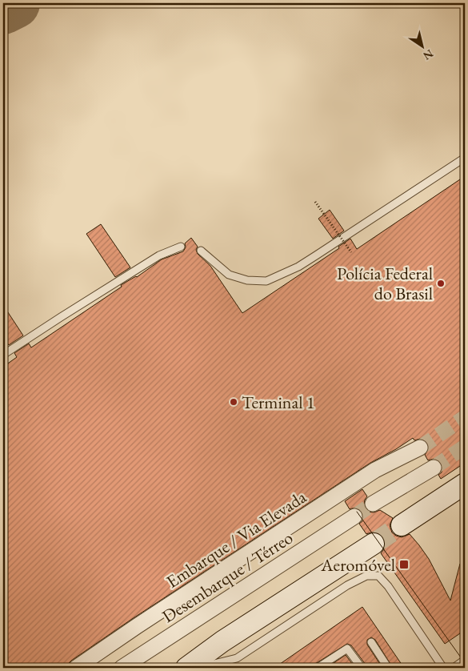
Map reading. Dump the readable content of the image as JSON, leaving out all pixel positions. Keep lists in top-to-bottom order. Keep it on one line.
{"streets":{"street":["Embarque / Via Elevada","Desembarque / Térreo"]},"places":{"other":["Polícia Federal do Brasil","Terminal 1"],"transit":["Aeromóvel"]},"north":"bottom right"}
